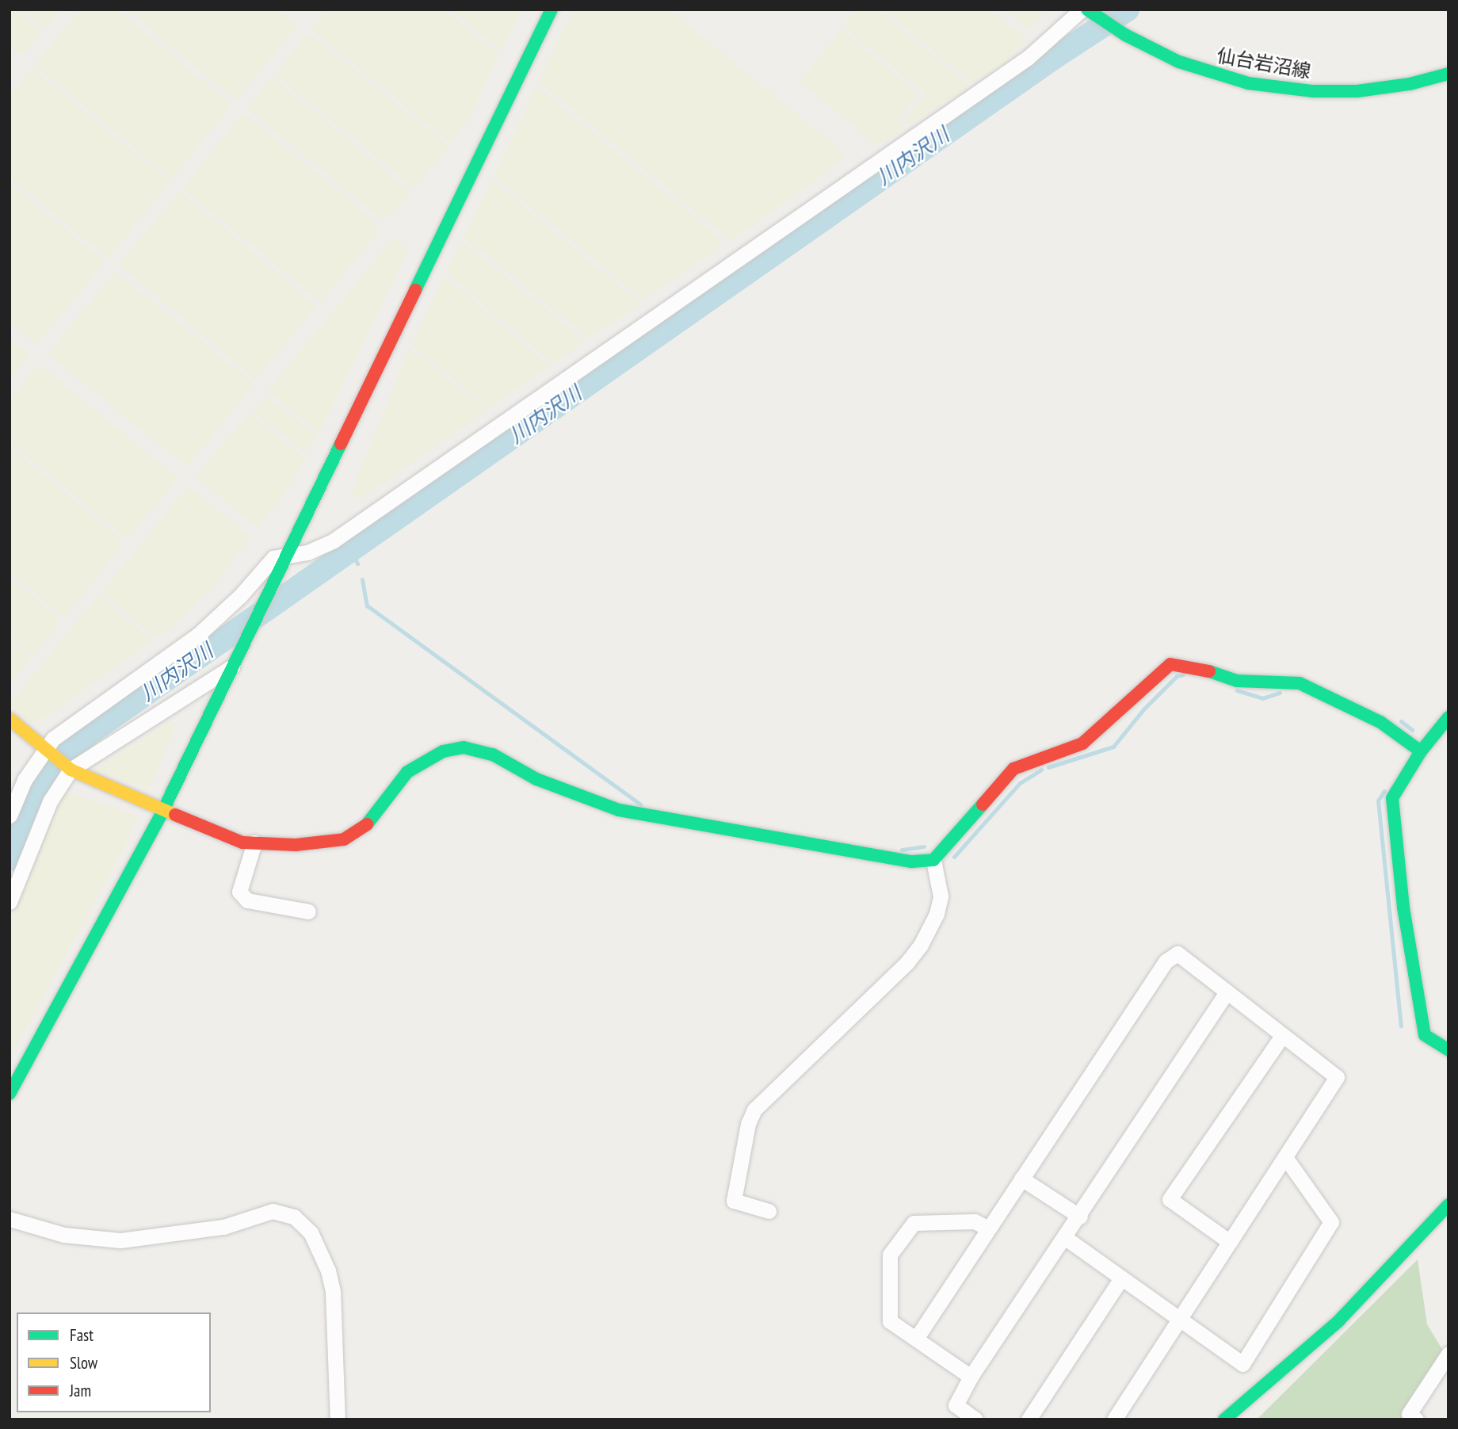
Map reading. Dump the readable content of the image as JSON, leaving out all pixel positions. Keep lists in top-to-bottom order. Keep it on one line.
{"streets":{"street":["仙台岩沼線"]},"water":["川内沢川"],"legend":["Fast","Slow","Jam"]}
